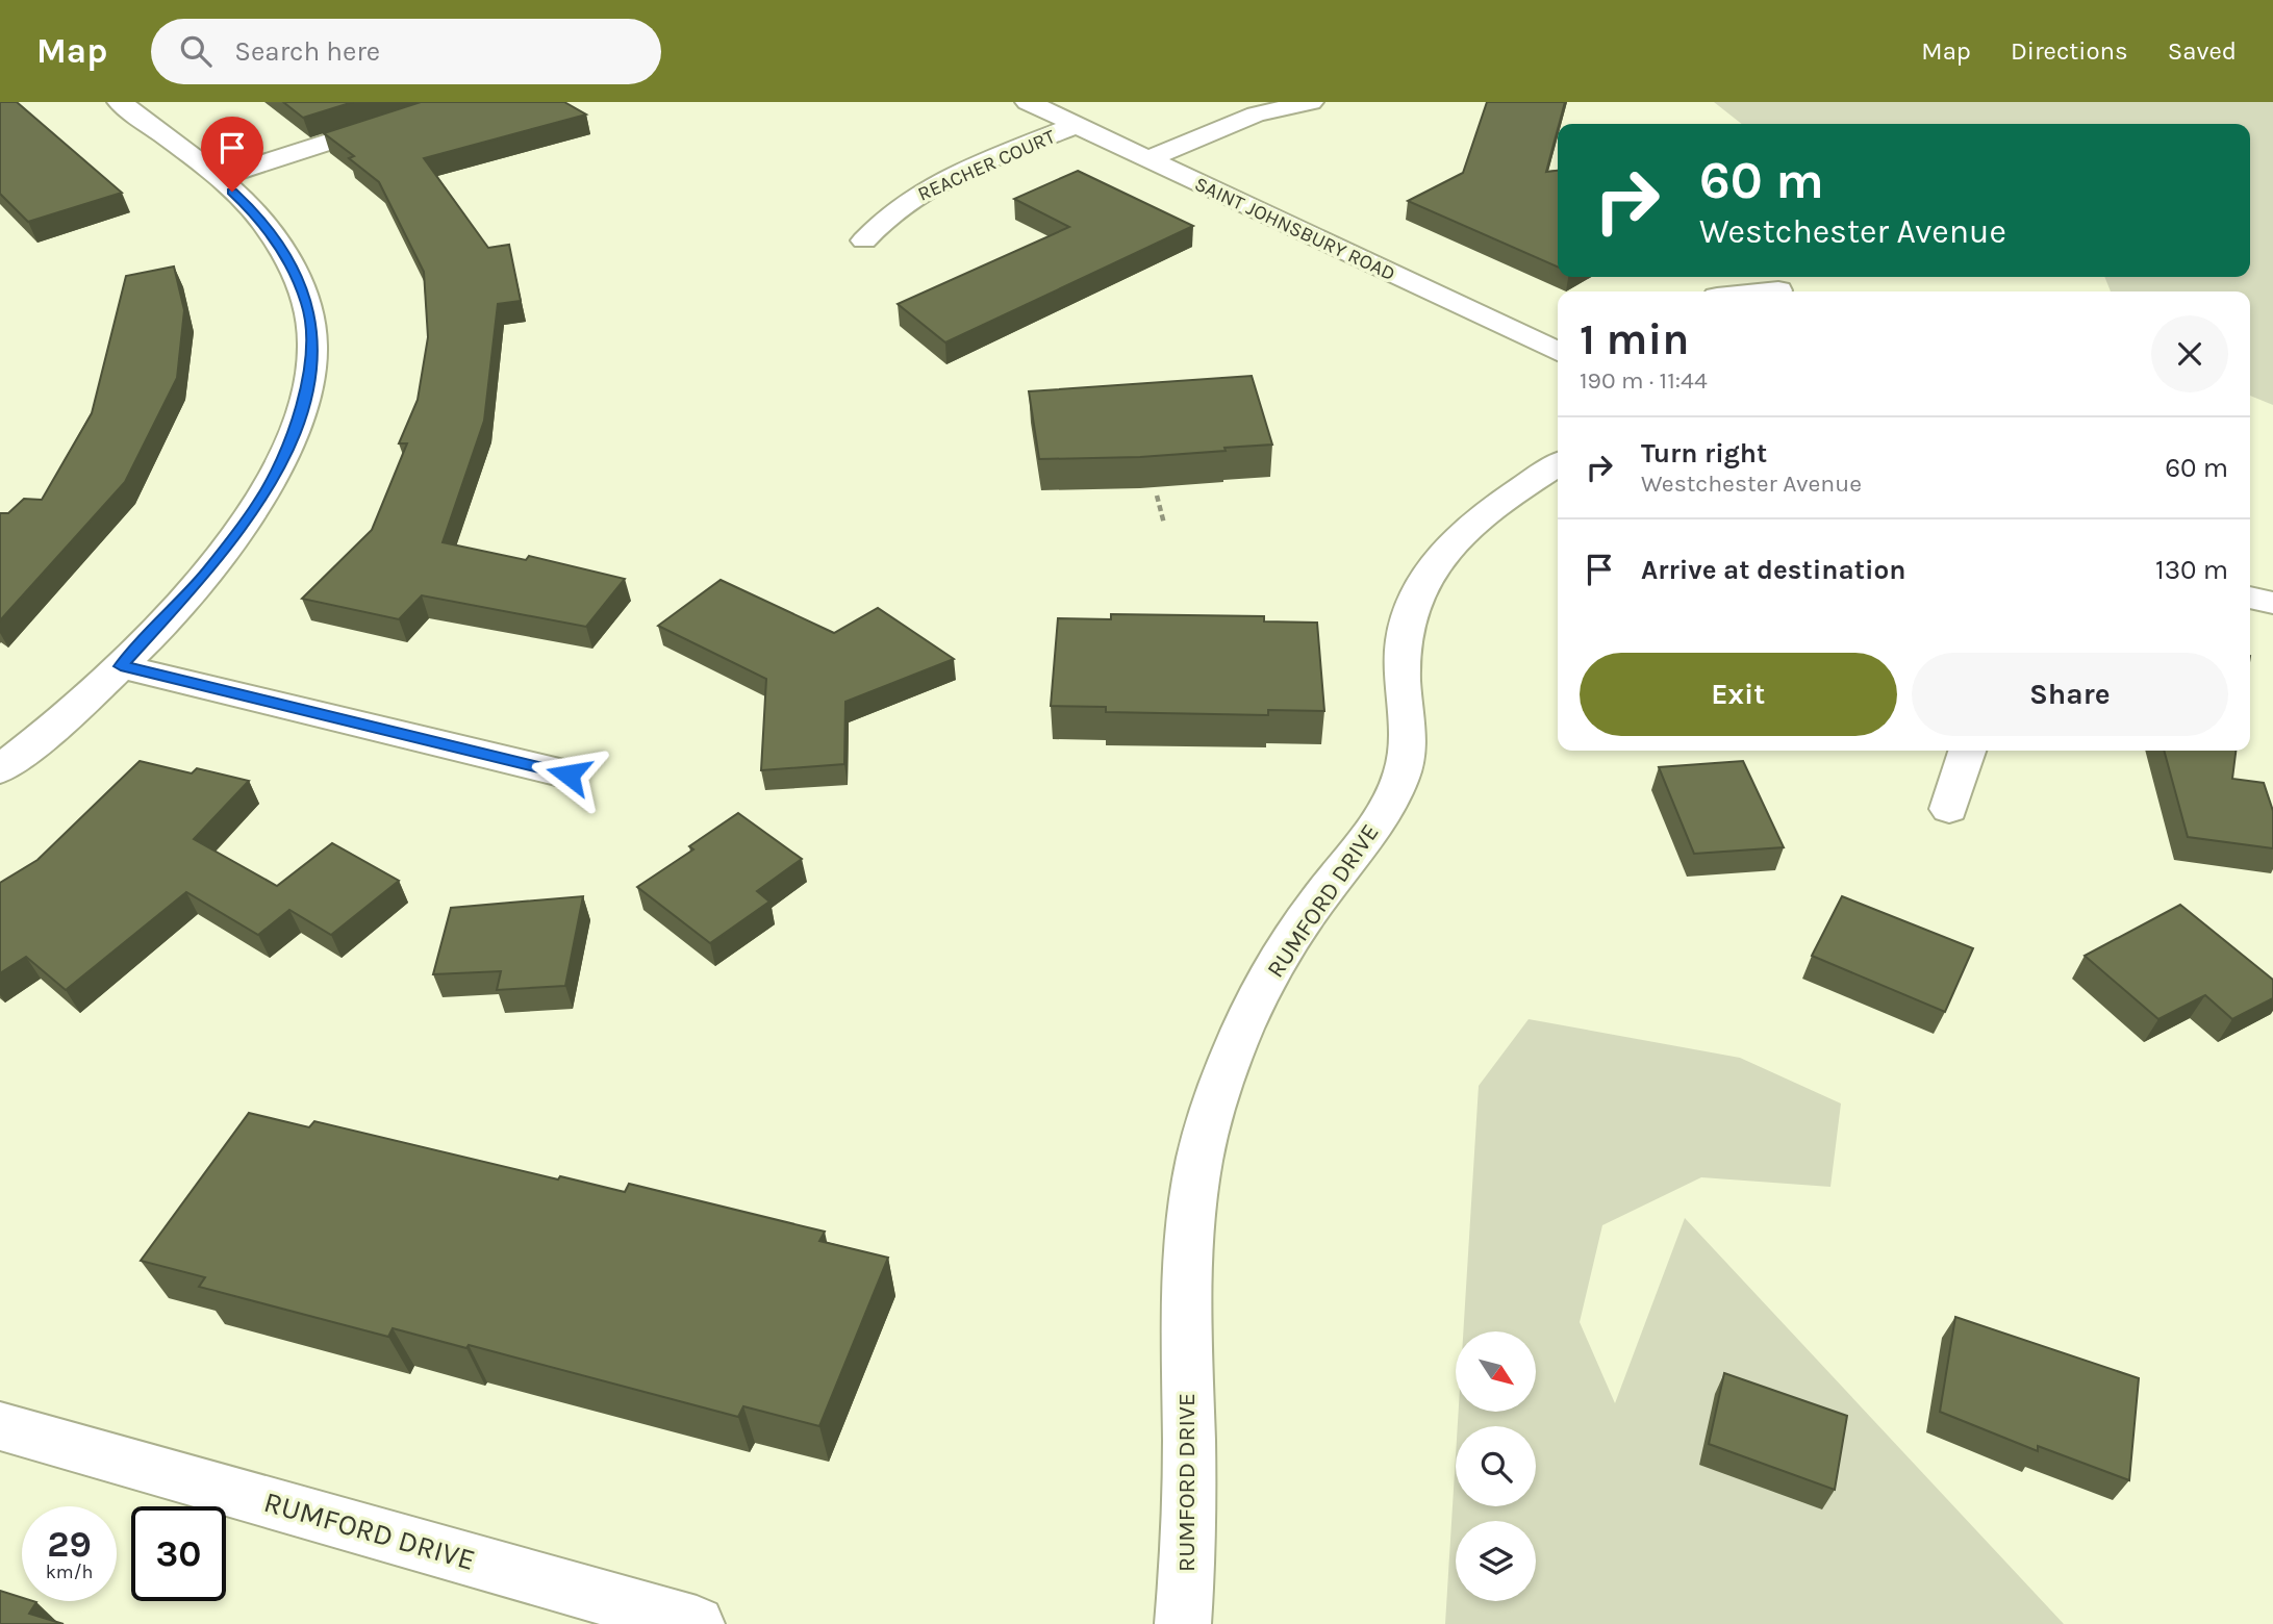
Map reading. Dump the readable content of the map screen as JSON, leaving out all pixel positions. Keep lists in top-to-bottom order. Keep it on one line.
{"streets":{"street":["REACHER COURT","SAINT JOHNSBURY ROAD","RUMFORD DRIVE"]},"crossings":[["REACHER COURT","SAINT JOHNSBURY ROAD"]],"north":"bottom right","page":{"header":"Map","search":"Search here","nav":["Map","Directions","Saved"],"turn":["60 m","Westchester Avenue"],"heading":["1 min","190 m · 11:44"],"list":[{"name":"Turn right","note":"Westchester Avenue","value":"60 m"},{"name":"Arrive at destination","value":"130 m"}],"buttons":["Exit","Share"],"speed":"29 km/h","limit":"30"}}
